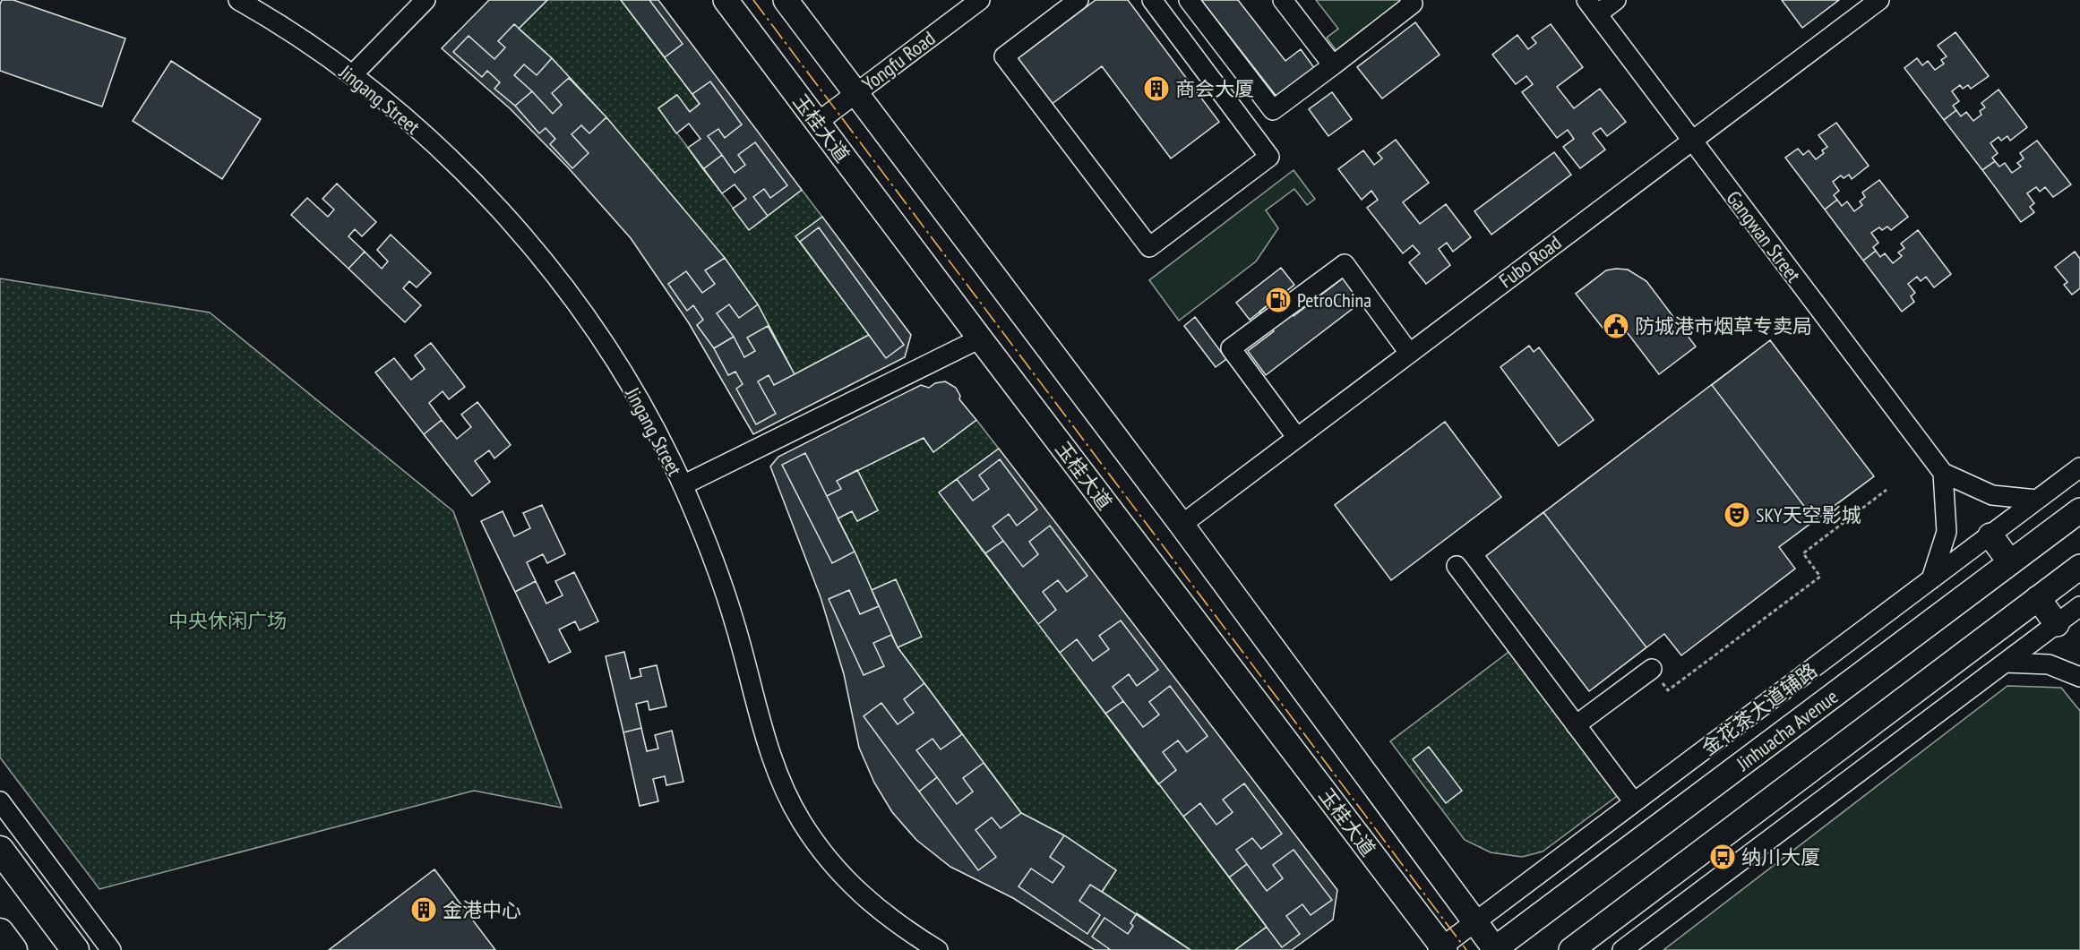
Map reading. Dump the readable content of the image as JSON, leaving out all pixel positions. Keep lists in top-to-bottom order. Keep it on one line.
{"streets":{"main road":["玉桂大道","Jinhuacha Avenue"],"street":["Yongfu Road","Jingang Street","Gangwan Street","Fubo Road","金花茶大道辅路"]},"crossings":[["Yongfu Road","玉桂大道"],["玉桂大道","金花茶大道辅路"],["Gangwan Street","Fubo Road"]],"parks":["中央休闲广场"],"places":{"building":["商会大厦","金港中心"],"fuel station":["PetroChina"],"public building":["防城港市烟草专卖局"],"theatre":["SKY天空影城"],"bus stop":["纳川大厦"]}}
